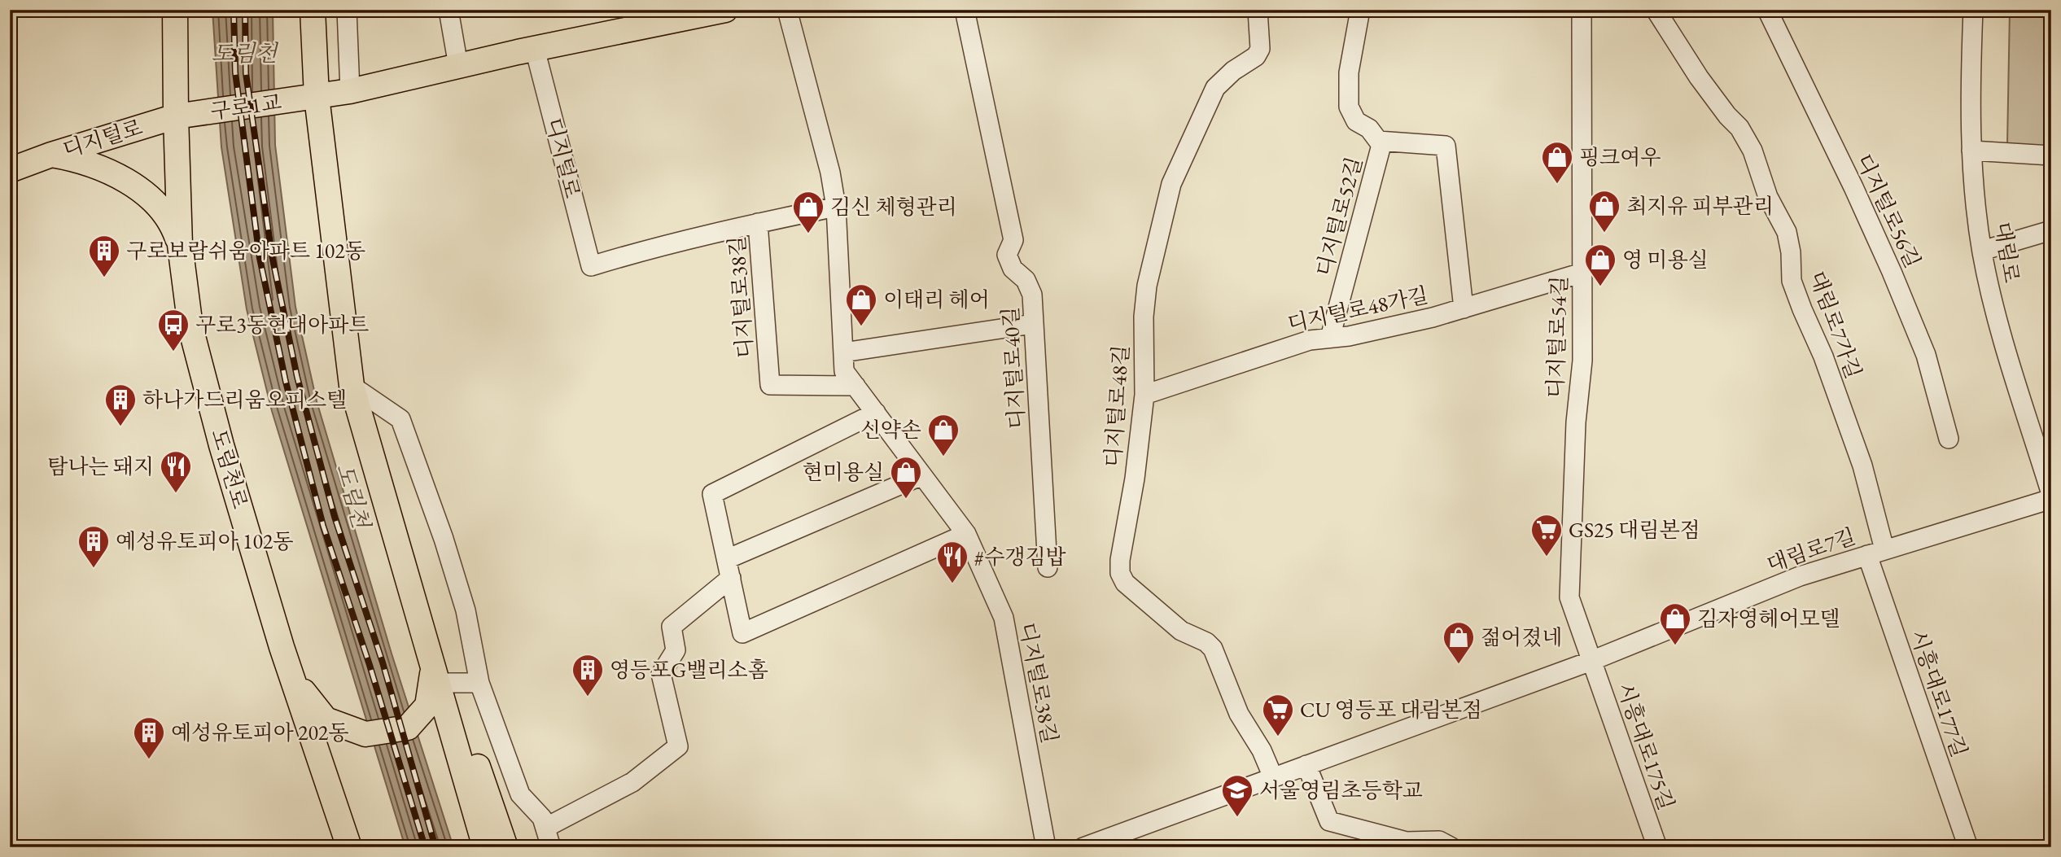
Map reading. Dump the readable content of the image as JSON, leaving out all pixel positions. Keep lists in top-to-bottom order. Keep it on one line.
{"streets":{"main road":["구로1교","디지털로","도림천로"],"street":["디지털로56길","디지털로52길","대림로","디지털로38길","디지털로48가길","대림로7가길","디지털로54길","디지털로40길","디지털로48길","대림로7길","시흥대로177길","시흥대로175길"]},"crossings":[["구로1교","디지털로"],["구로1교","도림천로"],["디지털로","디지털로38길"],["디지털로","도림천로"],["디지털로52길","디지털로48가길"],["디지털로48가길","디지털로54길"],["디지털로48가길","디지털로48길"],["대림로7가길","대림로7길"],["대림로7가길","시흥대로177길"],["디지털로54길","대림로7길"],["디지털로54길","시흥대로175길"],["디지털로48길","대림로7길"],["대림로7길","시흥대로177길"],["대림로7길","시흥대로175길"]],"water":["도림천"],"places":{"shop":["핑크여우","최지유 피부관리","김신 체형관리","영 미용실","이태리 헤어","신약손","현미용실","김자영헤어모델","젊어졌네"],"building":["구로보람쉬움아파트 102동","하나가드리움오피스텔","예성유토피아 102동","영등포G밸리소홈","예성유토피아 202동"],"bus stop":["구로3동현대아파트"],"restaurant":["탐나는 돼지","#수갱김밥"],"supermarket":["GS25 대림본점","CU 영등포 대림본점"],"school or university":["서울영림초등학교"]}}
